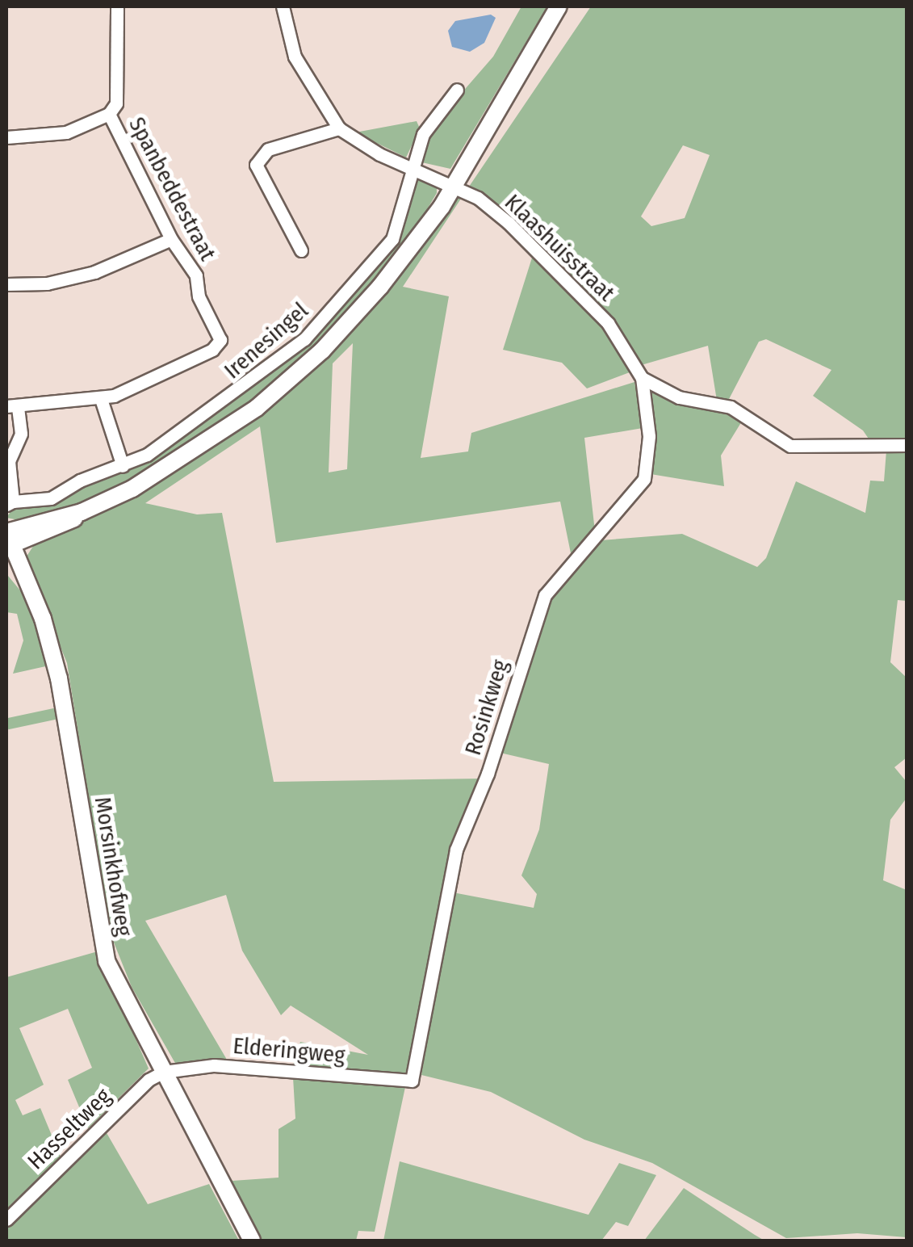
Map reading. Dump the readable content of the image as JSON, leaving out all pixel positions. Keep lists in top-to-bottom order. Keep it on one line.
{"streets":{"main road":["Morsinkhofweg"],"street":["Spanbeddestraat","Klaashuisstraat","Irenesingel","Rosinkweg","Elderingweg","Hasseltweg"]},"crossings":[["Klaashuisstraat","Irenesingel"],["Klaashuisstraat","Rosinkweg"],["Rosinkweg","Elderingweg"],["Morsinkhofweg","Elderingweg"],["Morsinkhofweg","Hasseltweg"],["Elderingweg","Hasseltweg"]]}
